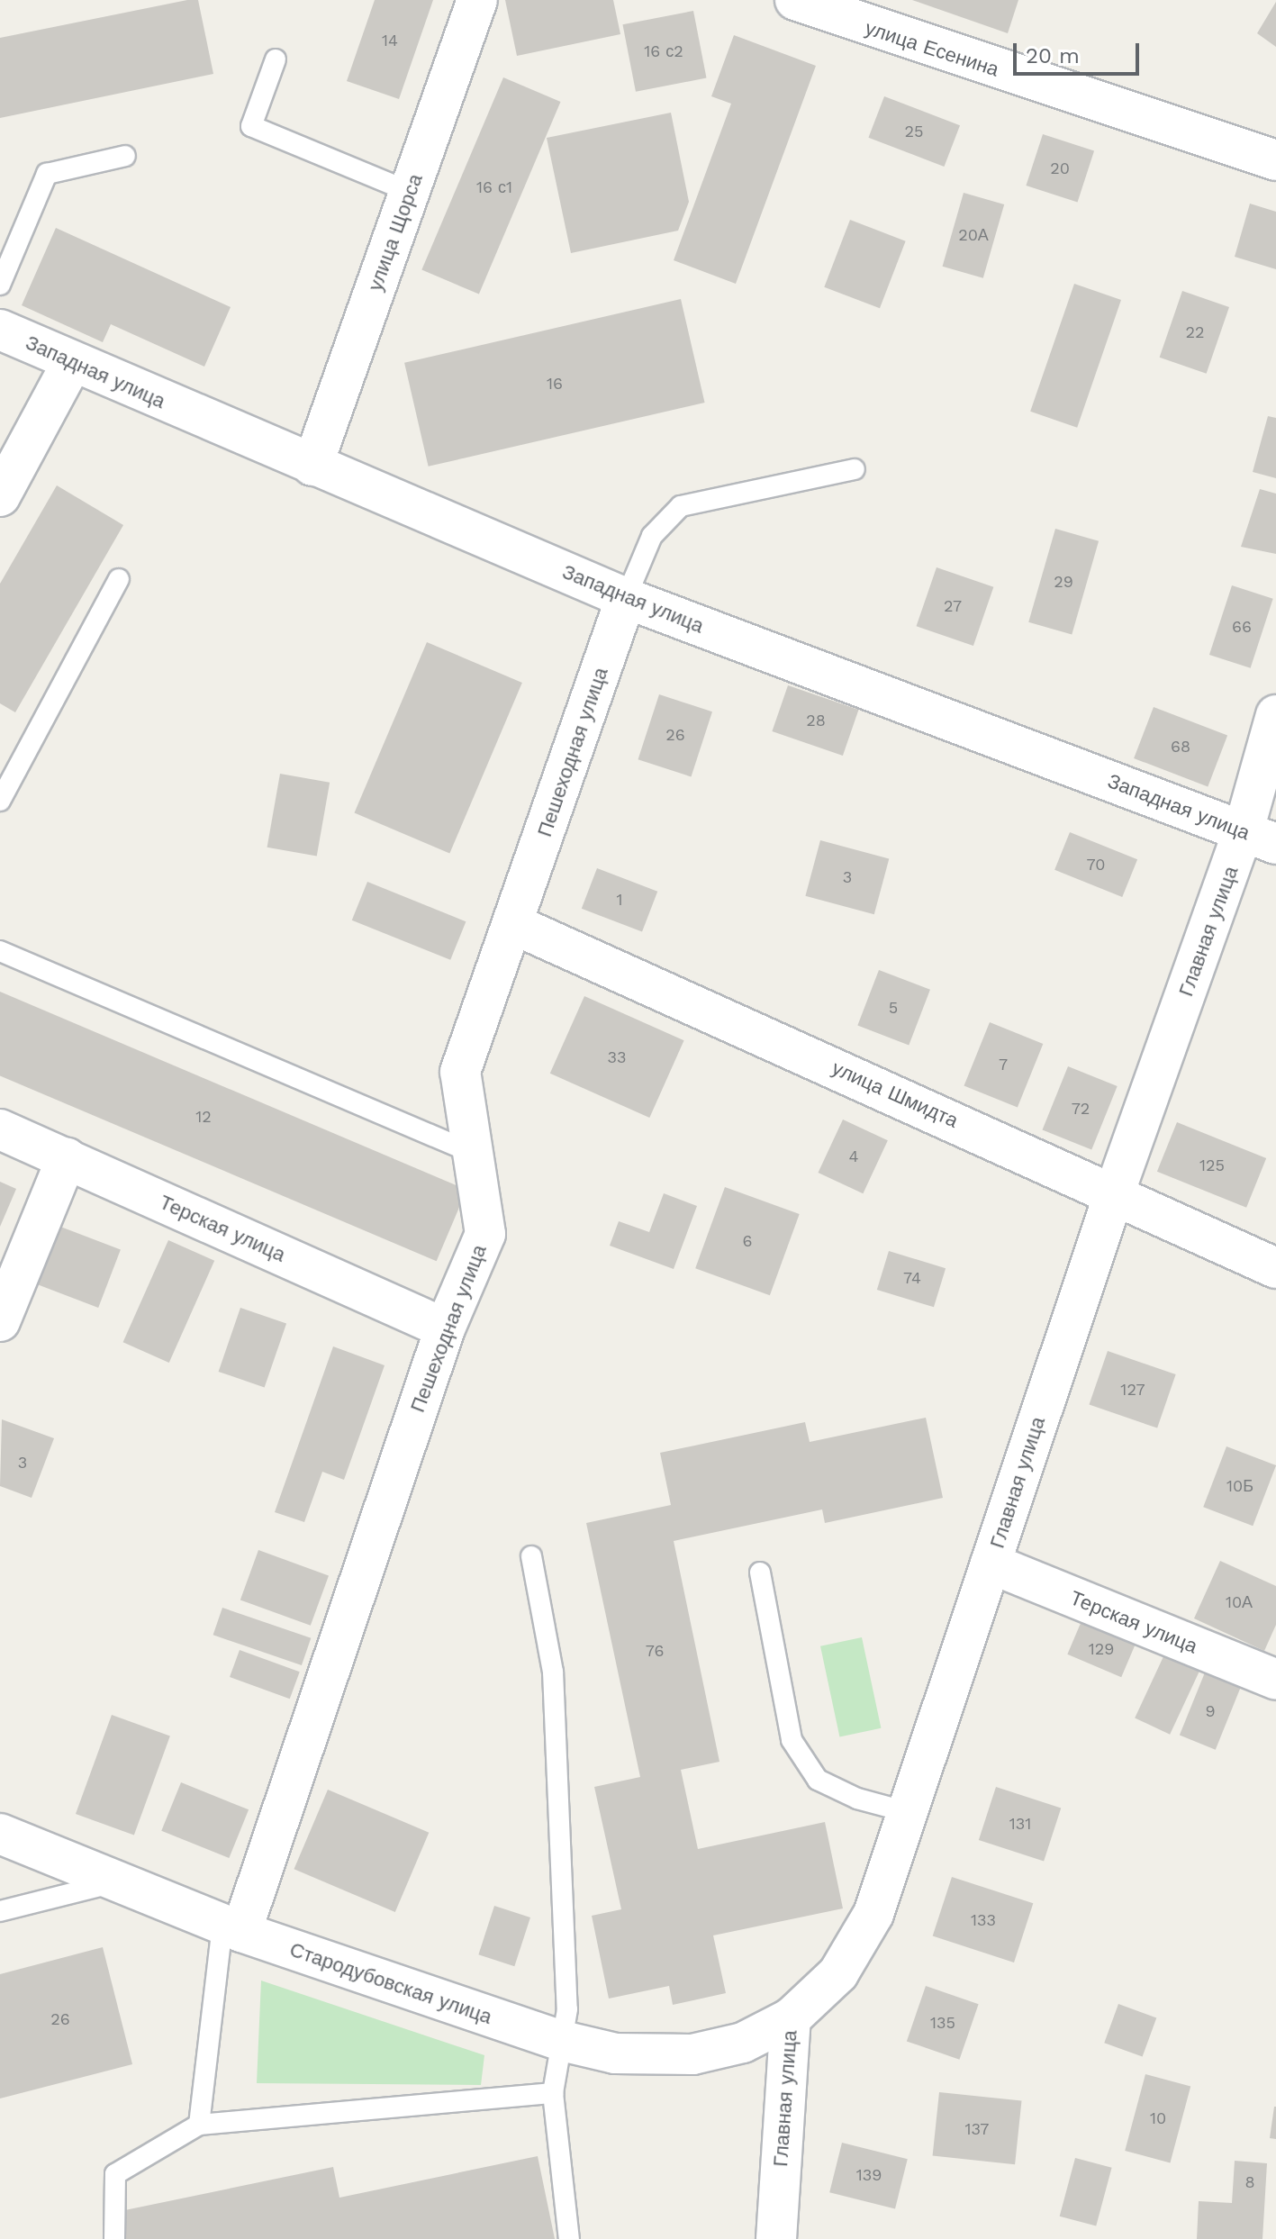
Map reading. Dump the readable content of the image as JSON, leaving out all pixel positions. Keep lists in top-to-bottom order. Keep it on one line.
{"streets":{"street":["улица Есенина","улица Щорса","Западная улица","Пешеходная улица","Главная улица","улица Шмидта","Терская улица","Стародубовская улица"]},"crossings":[["улица Щорса","Западная улица"],["Западная улица","Пешеходная улица"],["Западная улица","Главная улица"],["Пешеходная улица","улица Шмидта"],["Пешеходная улица","Терская улица"],["Пешеходная улица","Стародубовская улица"],["Главная улица","улица Шмидта"],["Главная улица","Терская улица"],["Главная улица","Стародубовская улица"]],"house_numbers":["14","16 с2","25","20","16 с1","20А","22","16","29","27","66","28","26","68","70","3","1","5","33","7","72","12","4","125","6","74","127","3","10Б","10А","129","76","9","131","133","26","135","10","137","139","8"],"scale_bar":"20 m"}
